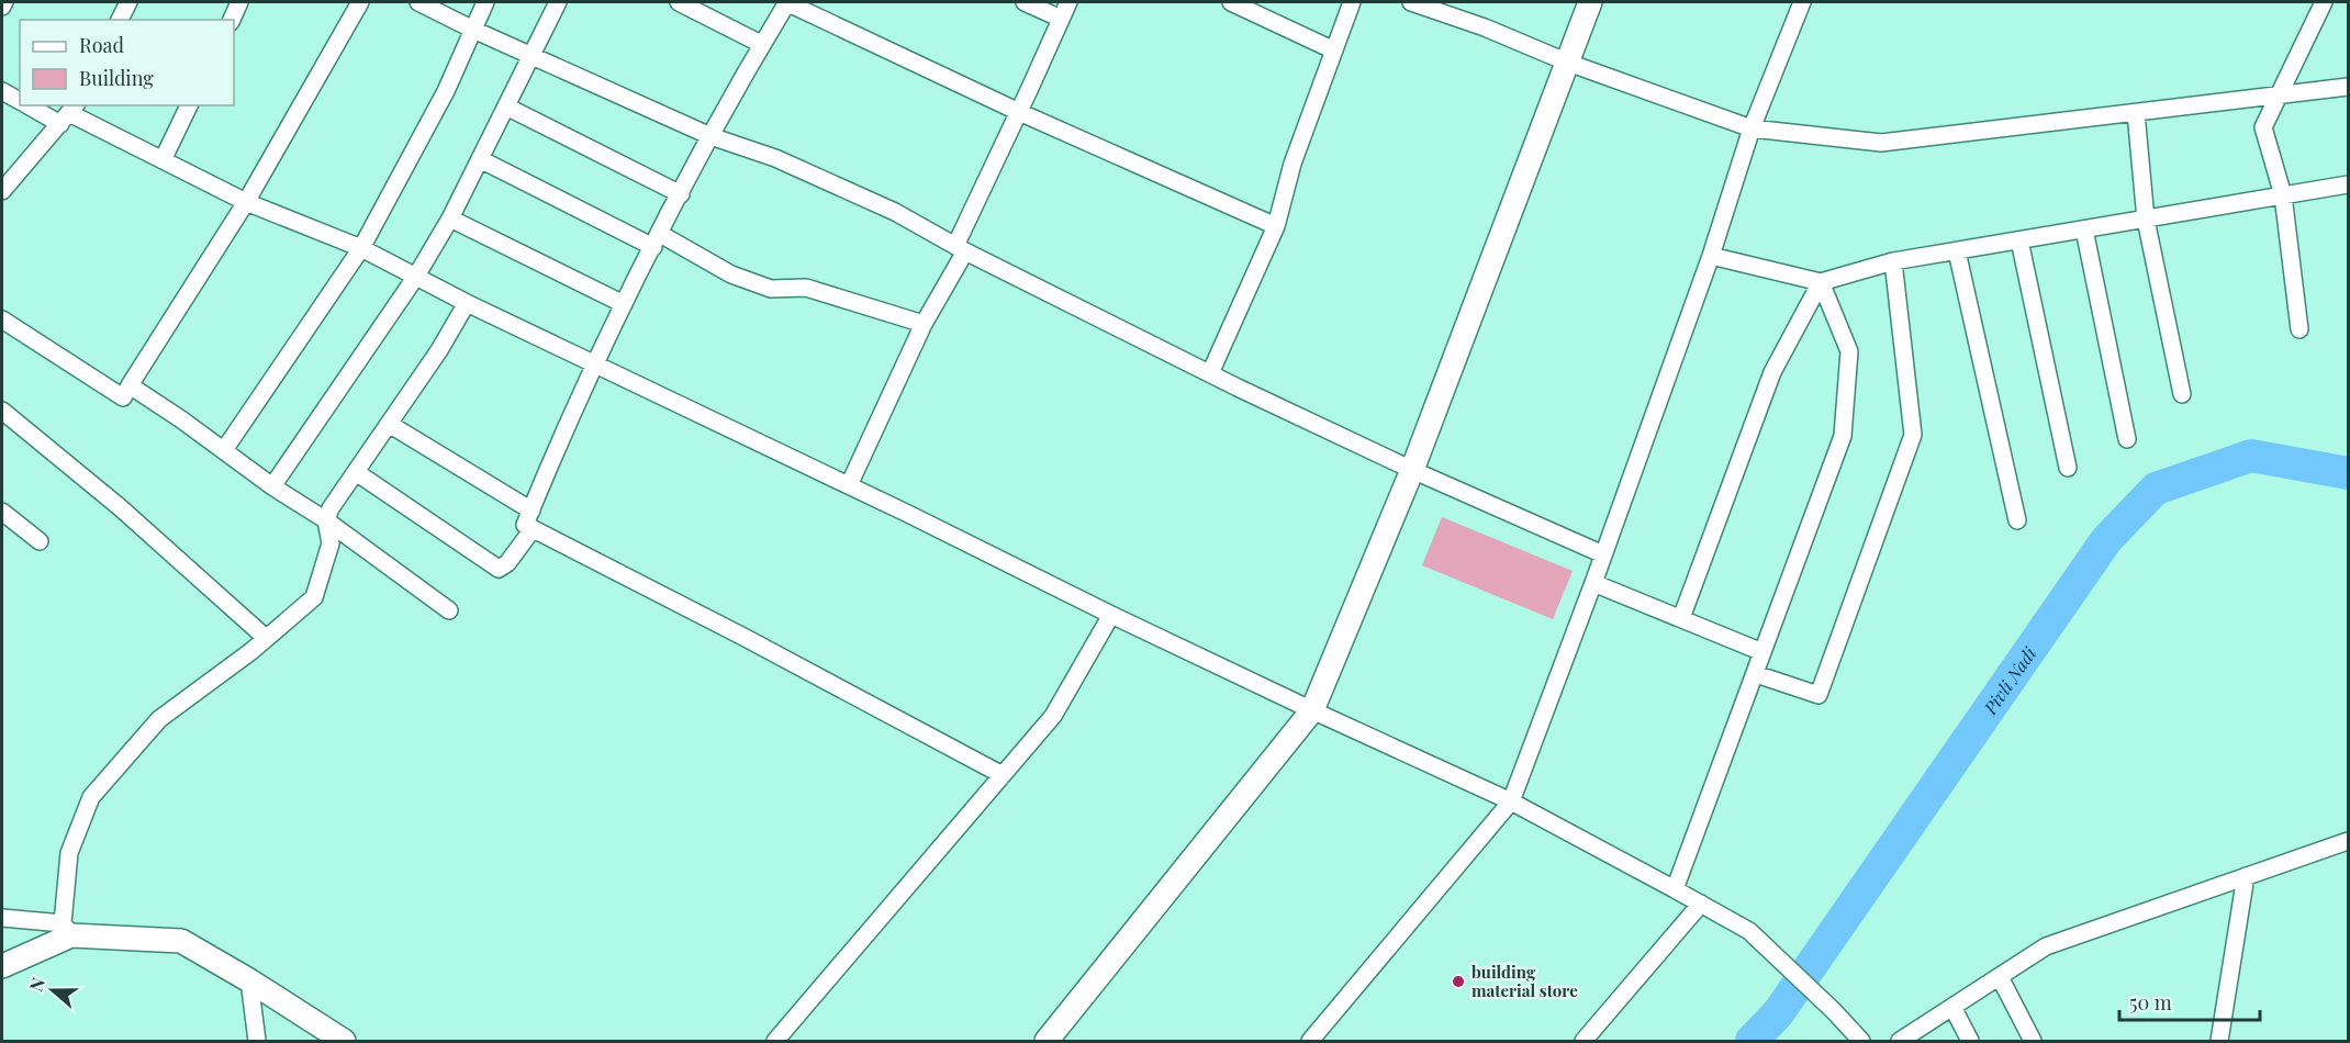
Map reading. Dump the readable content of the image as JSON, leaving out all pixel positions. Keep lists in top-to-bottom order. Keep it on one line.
{"water":["Pivli Nadi"],"places":["building material store"],"legend":["Road","Building"],"scale_bar":"50 m","north":"left"}
